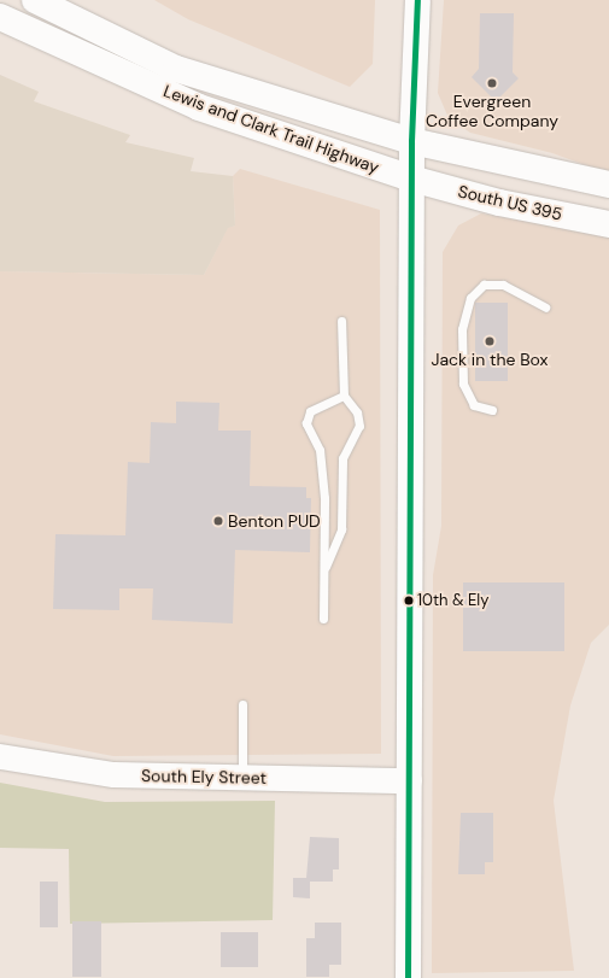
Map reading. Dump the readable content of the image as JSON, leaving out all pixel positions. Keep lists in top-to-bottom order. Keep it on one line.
{"streets":{"highway":["Lewis and Clark Trail Highway","South US 395"],"main road":["South Ely Street"]},"crossings":[["Lewis and Clark Trail Highway","South US 395"]],"places":["Evergreen Coffee Company","Jack in the Box","Benton PUD","10th & Ely"]}
